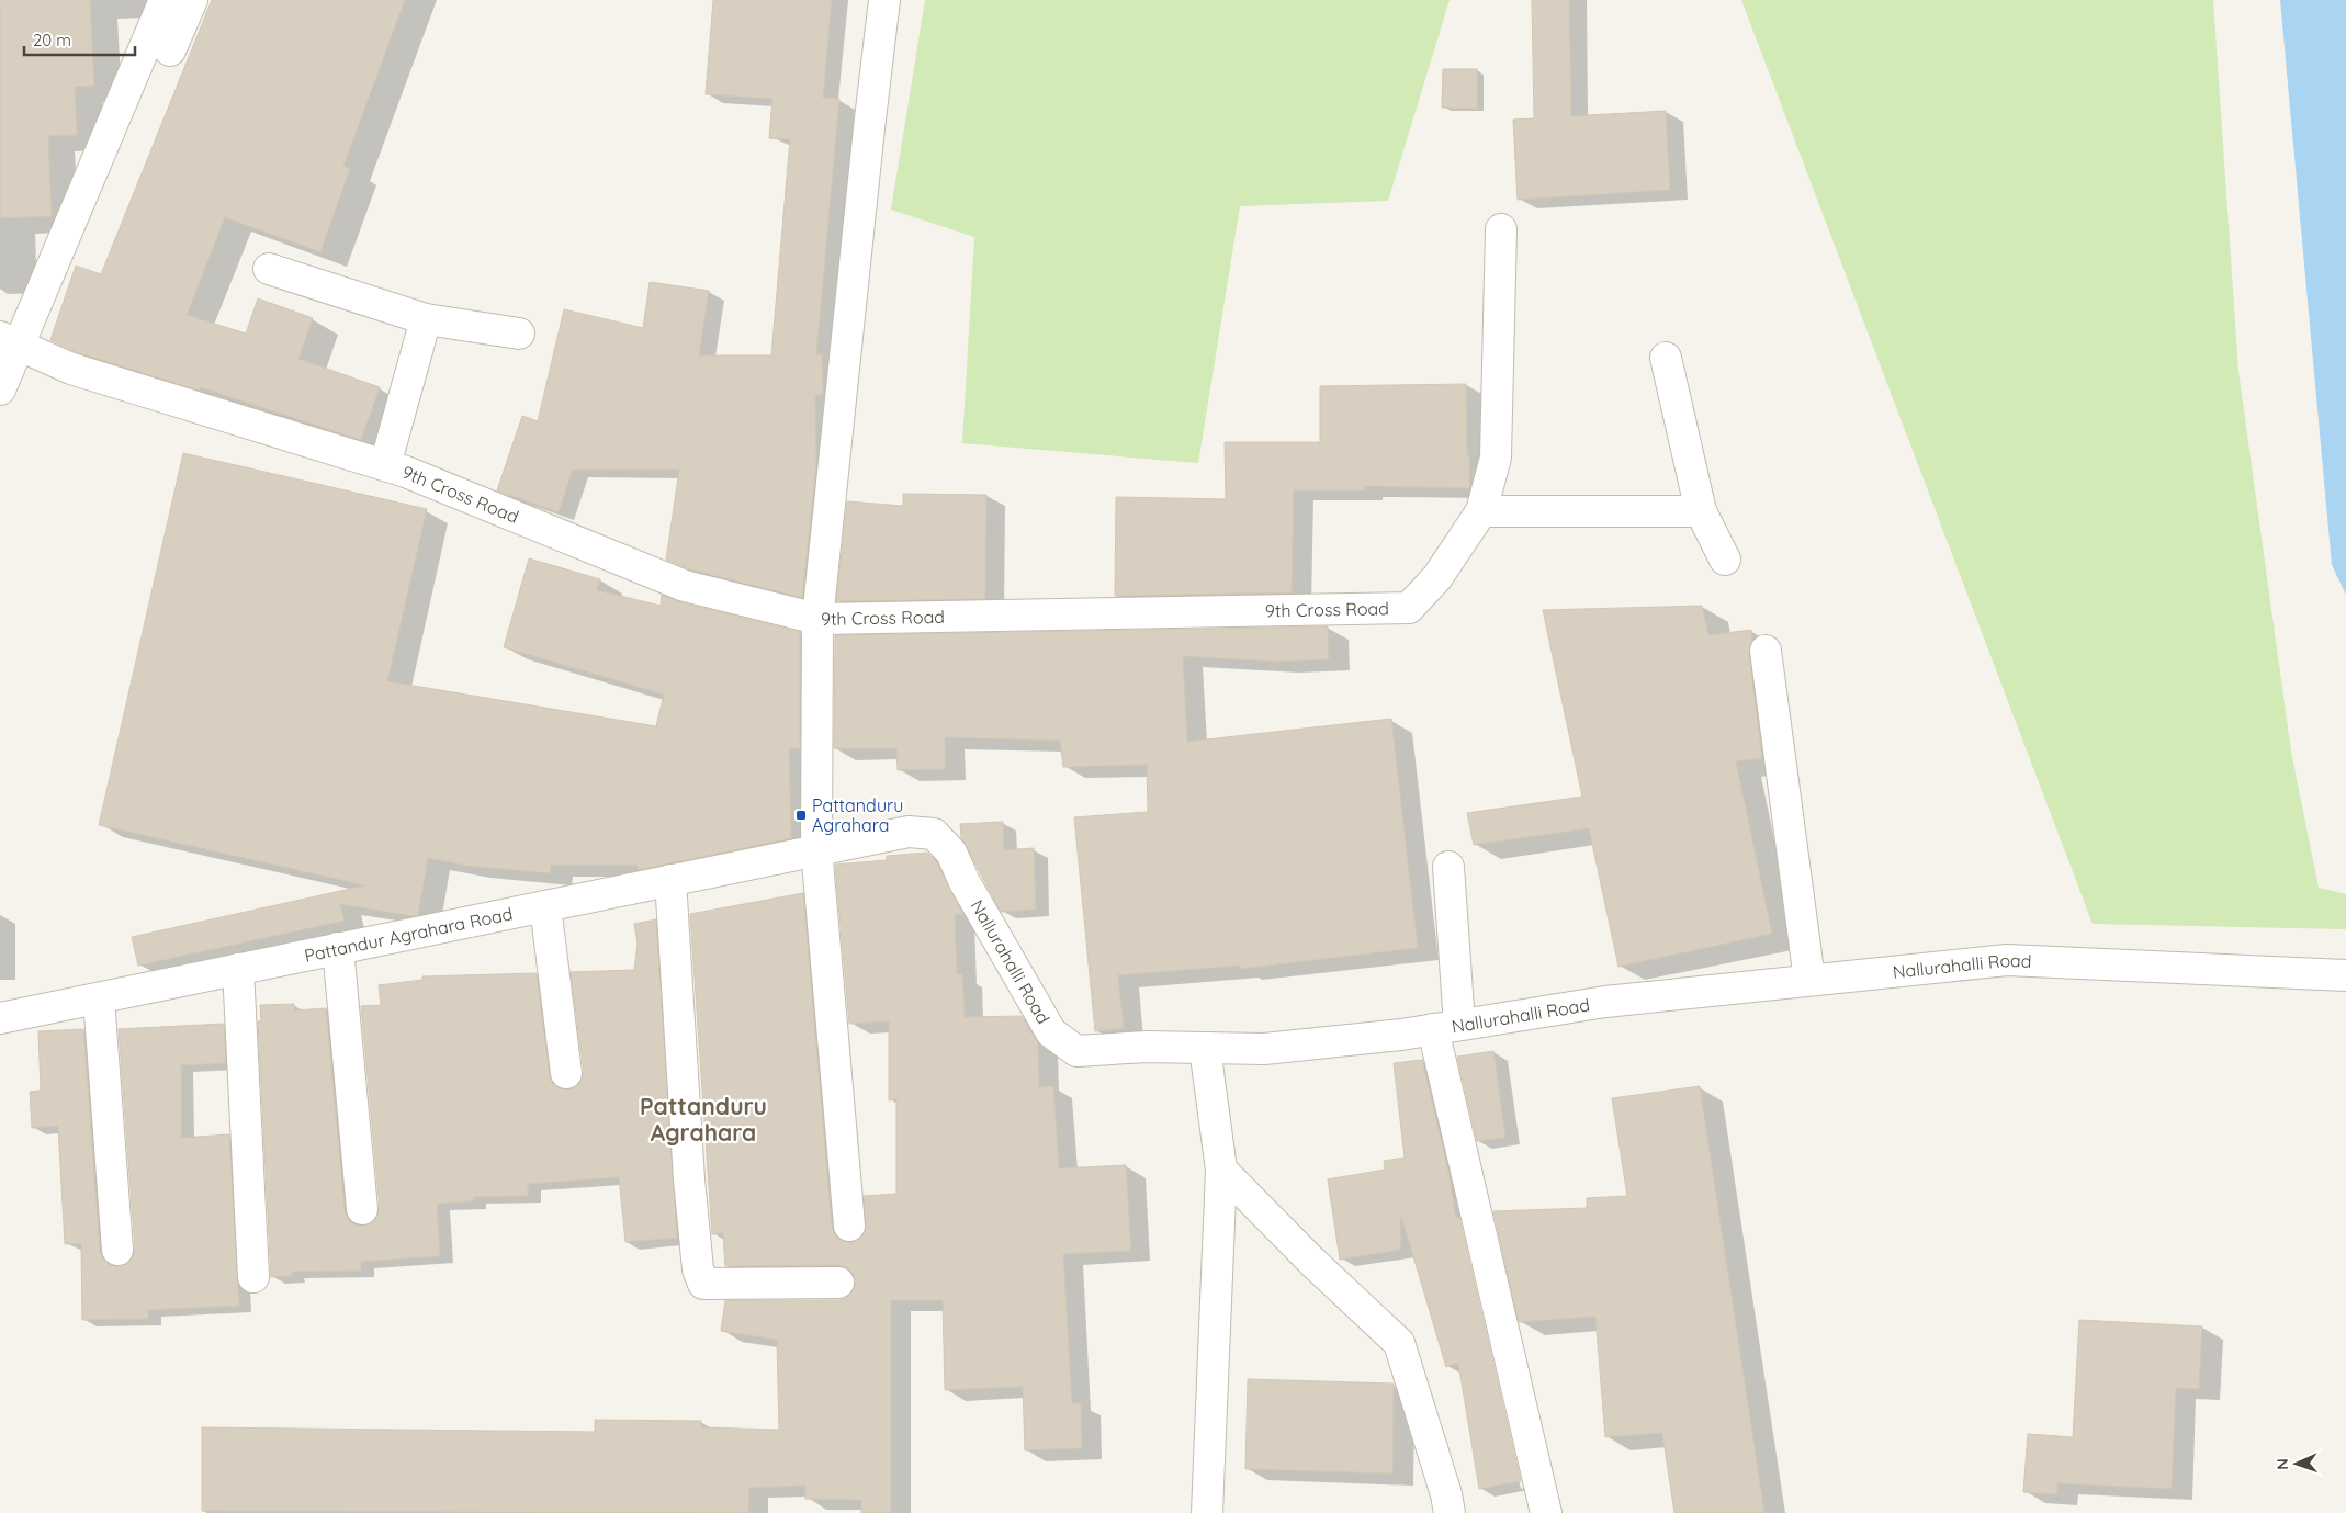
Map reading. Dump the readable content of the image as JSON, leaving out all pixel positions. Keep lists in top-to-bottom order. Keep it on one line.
{"streets":{"street":["9th Cross Road","Pattandur Agrahara Road","Nallurahalli Road"]},"crossings":[["Pattandur Agrahara Road","Nallurahalli Road"]],"districts":["Pattanduru Agrahara"],"places":{"transit":["Pattanduru Agrahara"]},"scale_bar":"20 m","north":"left"}
